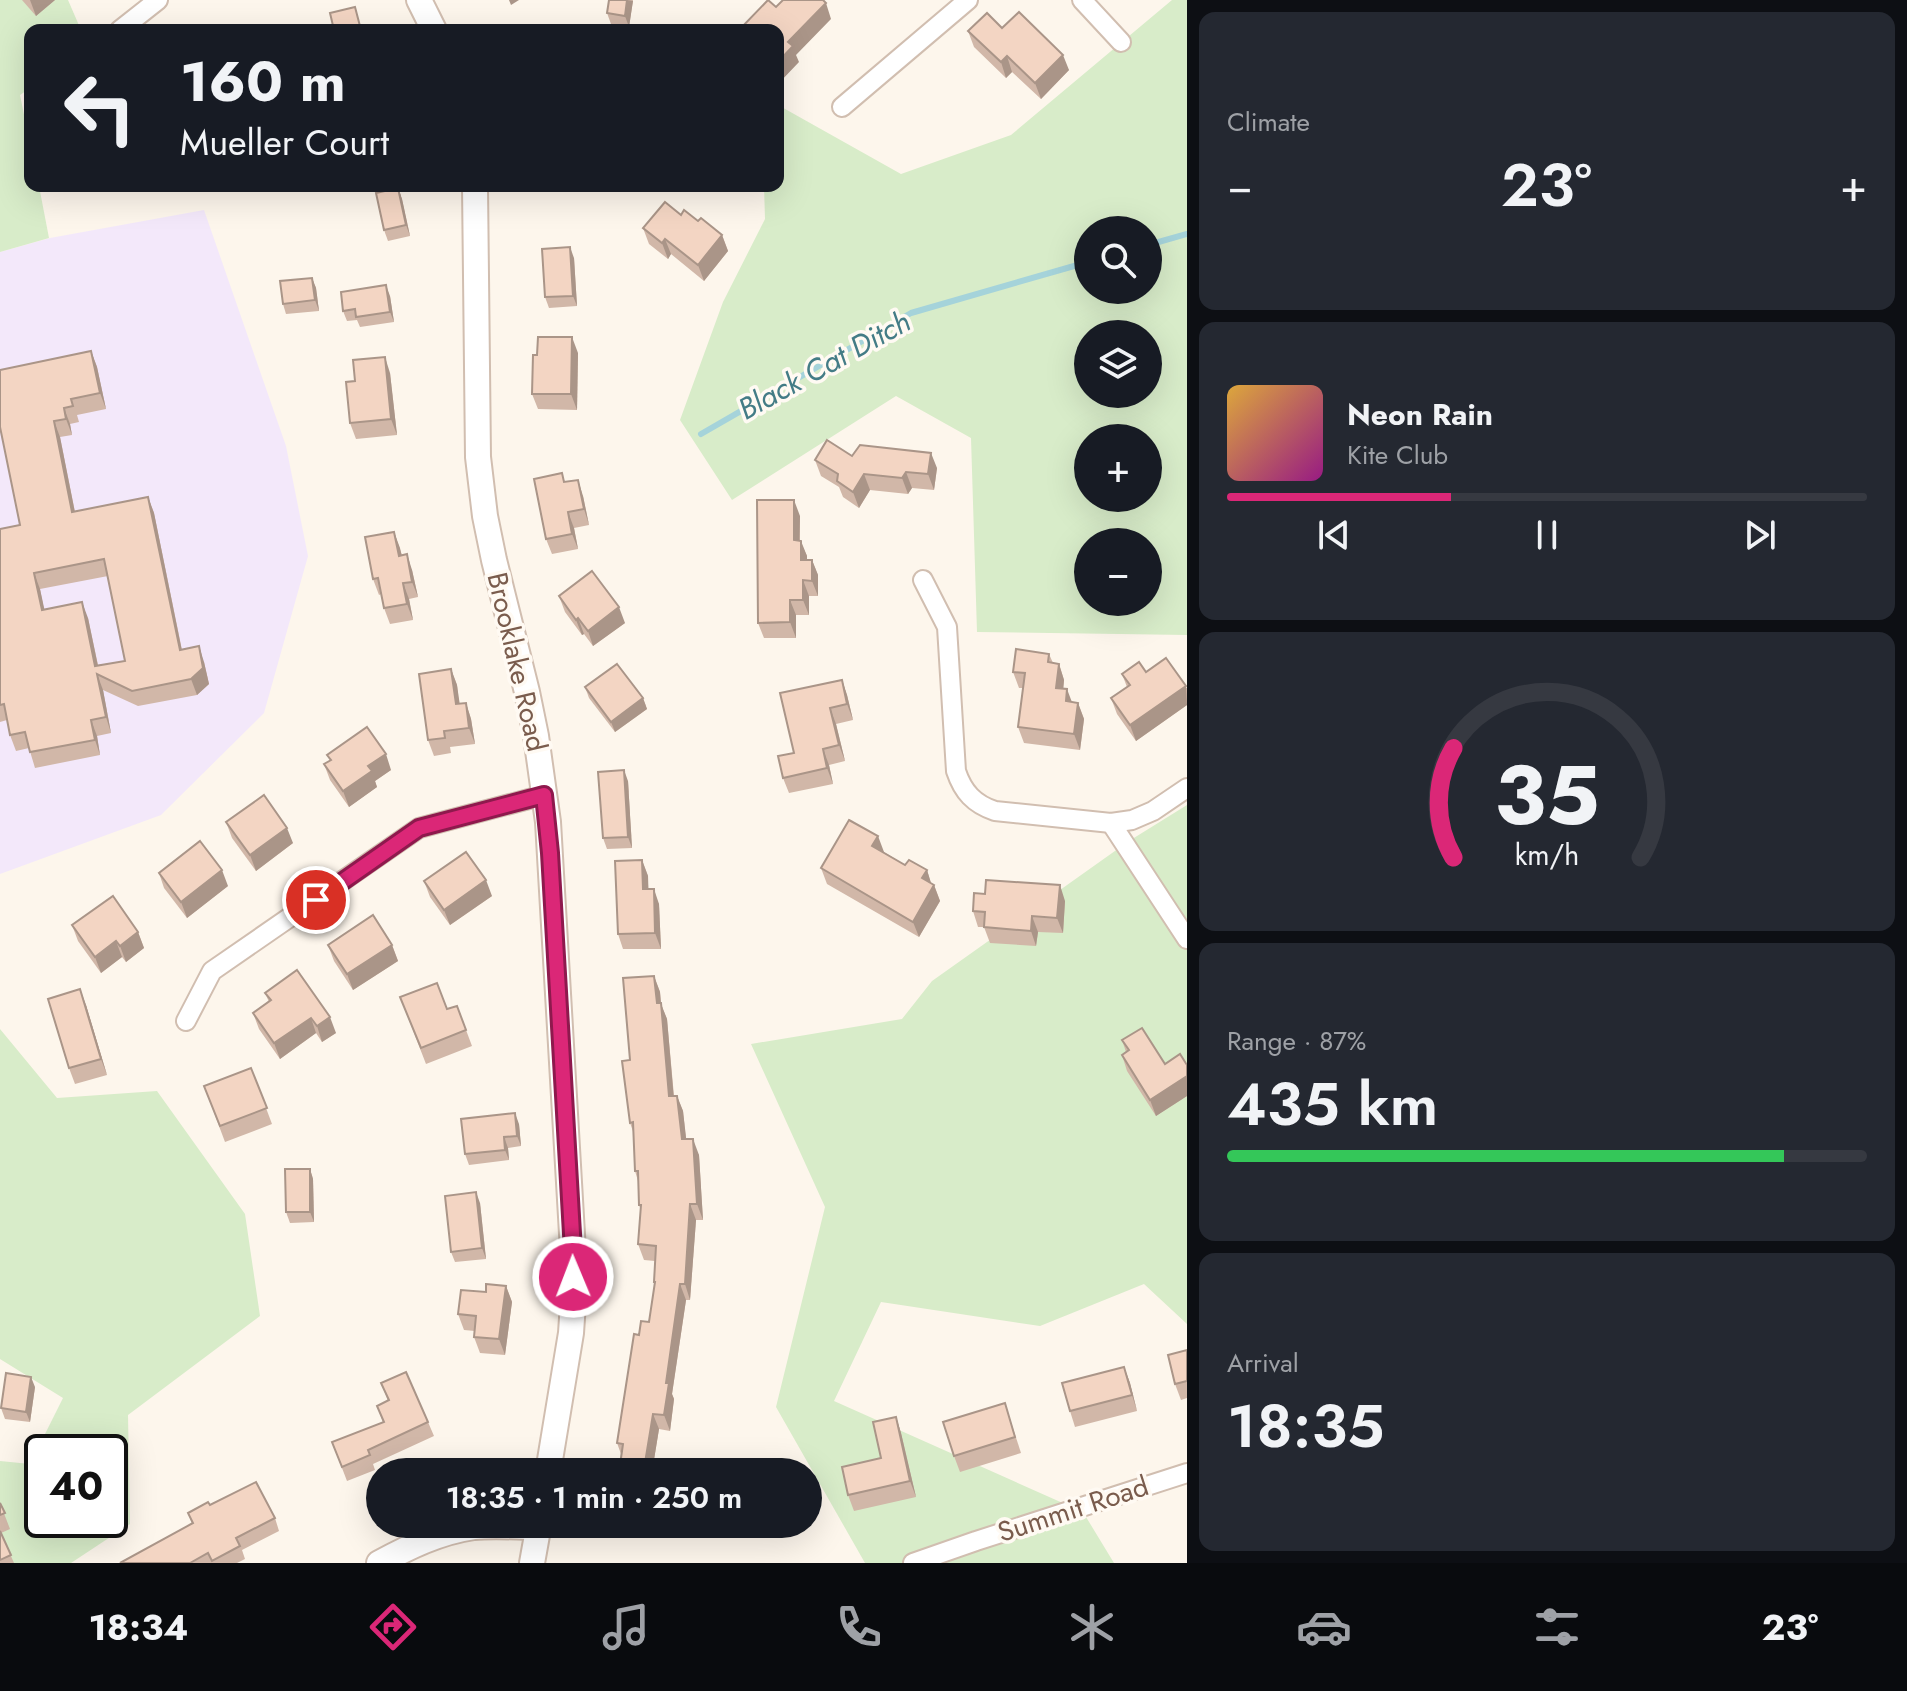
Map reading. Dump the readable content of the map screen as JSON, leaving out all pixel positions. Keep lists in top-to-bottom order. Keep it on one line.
{"streets":{"street":["Brooklake Road","Summit Road"]},"water":["Black Cat Ditch"],"page":{"tile":["Climate",["Range · 87%","435 km"],["Arrival","18:35"]],"turn":["160 m","Mueller Court"],"heat":["−","23°","+"],"map_buttons":["+","−"],"song":["Neon Rain","Kite Club"],"limit":"40","trip":"18:35 · 1 min · 250 m","tabs":["18:34","23°"],"gauge":["35","km/h"]}}
